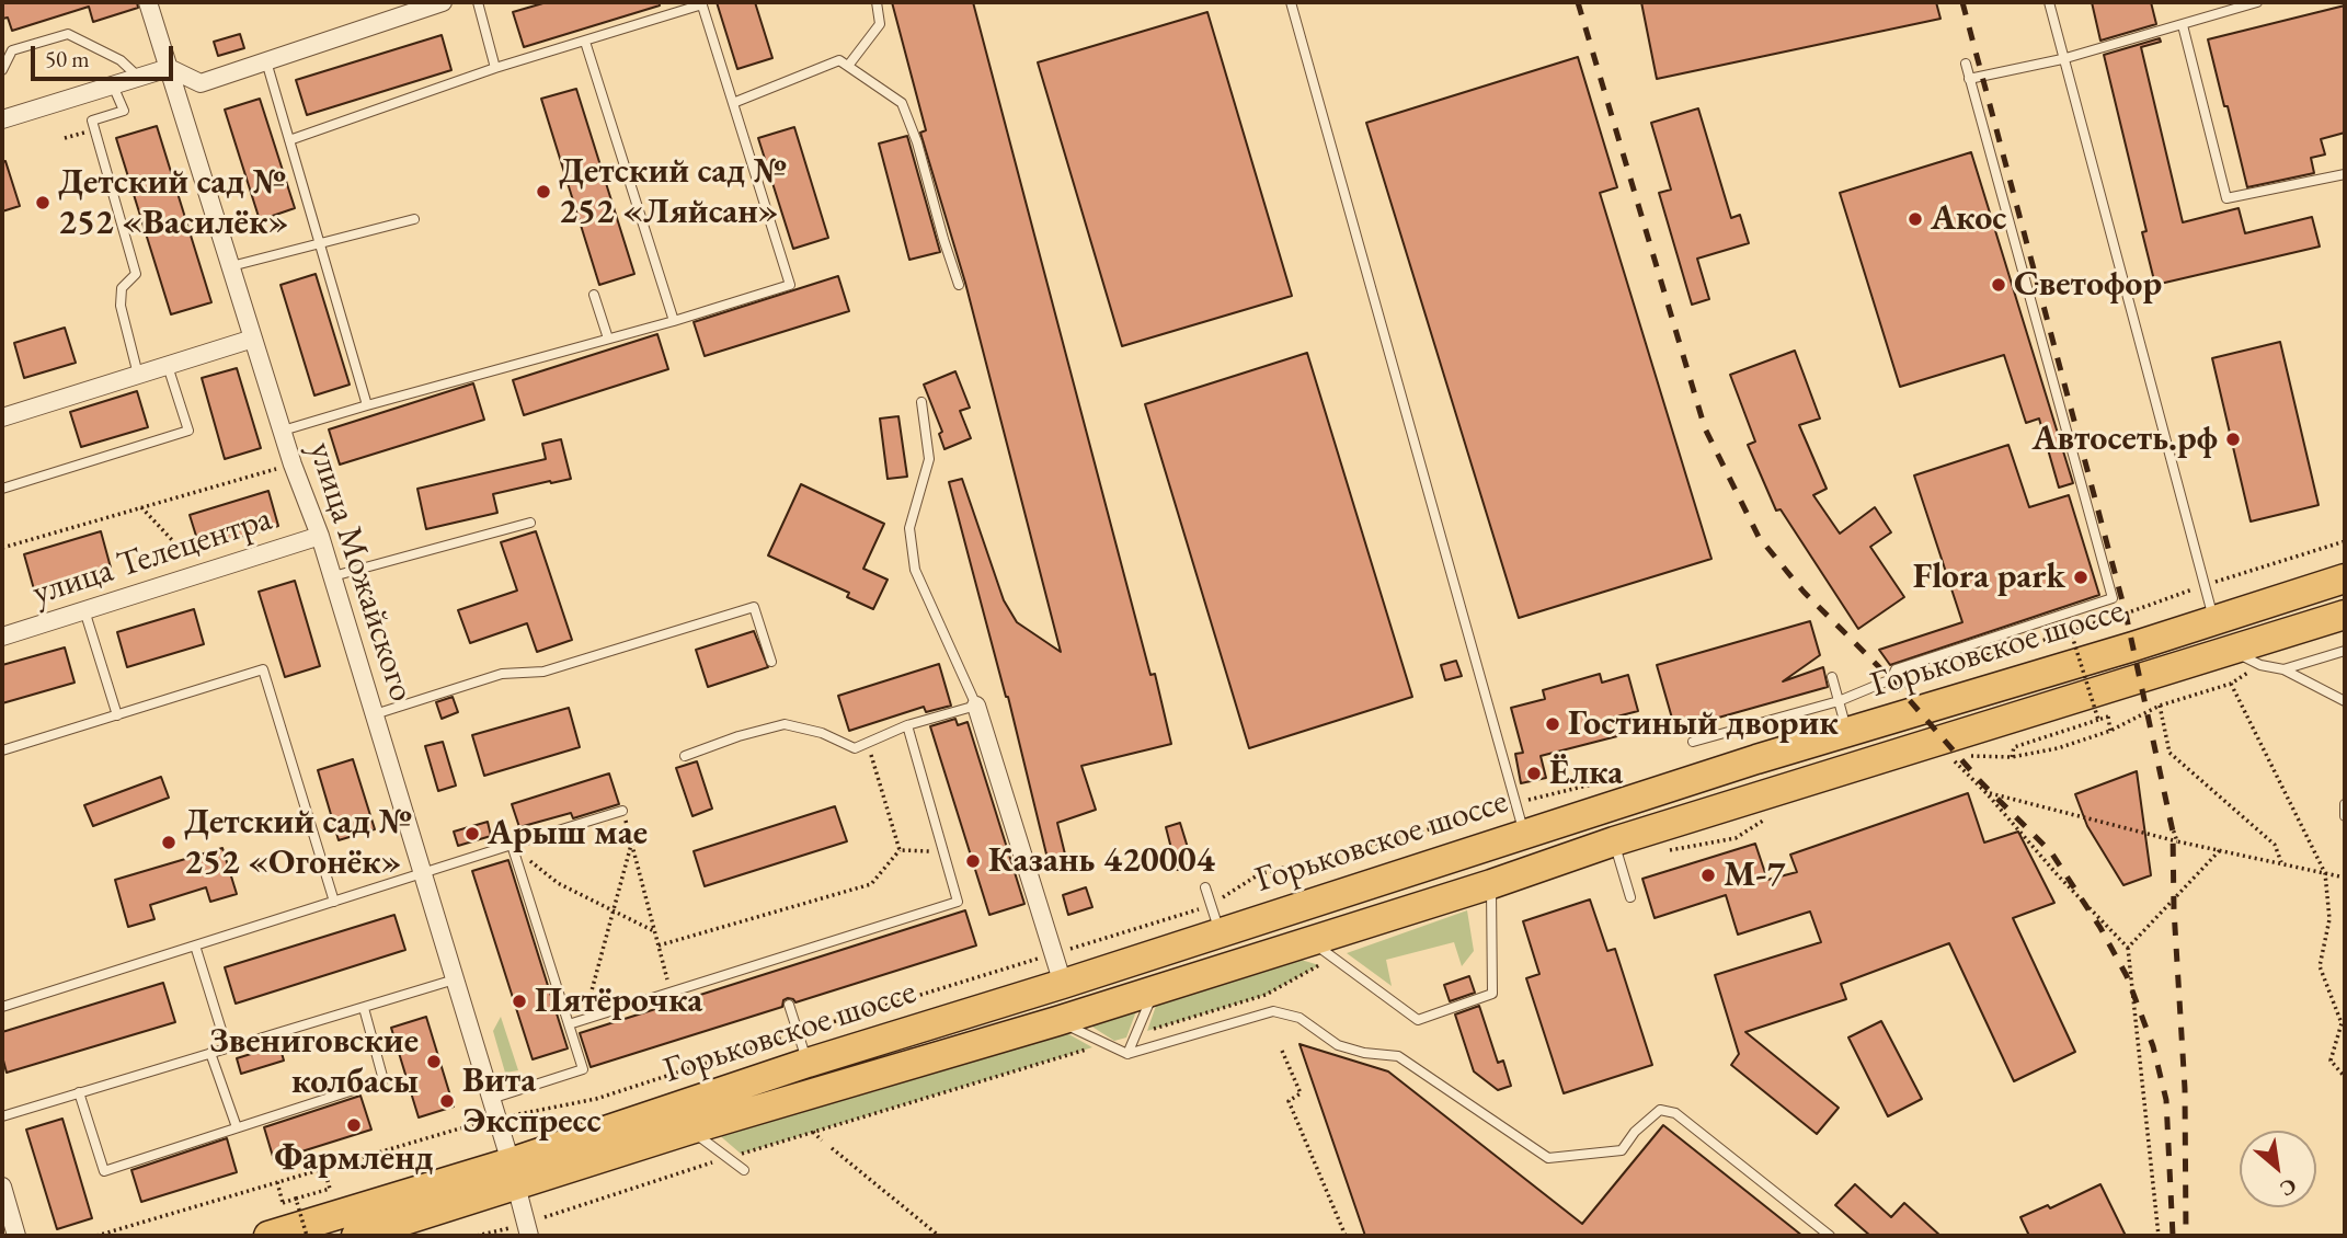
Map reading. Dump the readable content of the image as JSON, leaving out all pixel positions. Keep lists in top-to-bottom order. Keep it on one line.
{"streets":{"main road":["Горьковское шоссе"],"street":["улица Телецентра","улица Можайского"]},"crossings":[["улица Телецентра","улица Можайского"],["улица Можайского","Горьковское шоссе"]],"places":["Детский сад № 252 «Ляйсан»","Детский сад № 252 «Василёк»","Акос","Светофор","Автосеть.рф","Flora park","Гостиный дворик","Ёлка","Арыш мае","Детский сад № 252 «Огонёк»","Казань 420004","М-7","Пятёрочка","Звениговские колбасы","Вита Экспресс","Фармленд"],"scale_bar":"50 m","north":"bottom right"}
